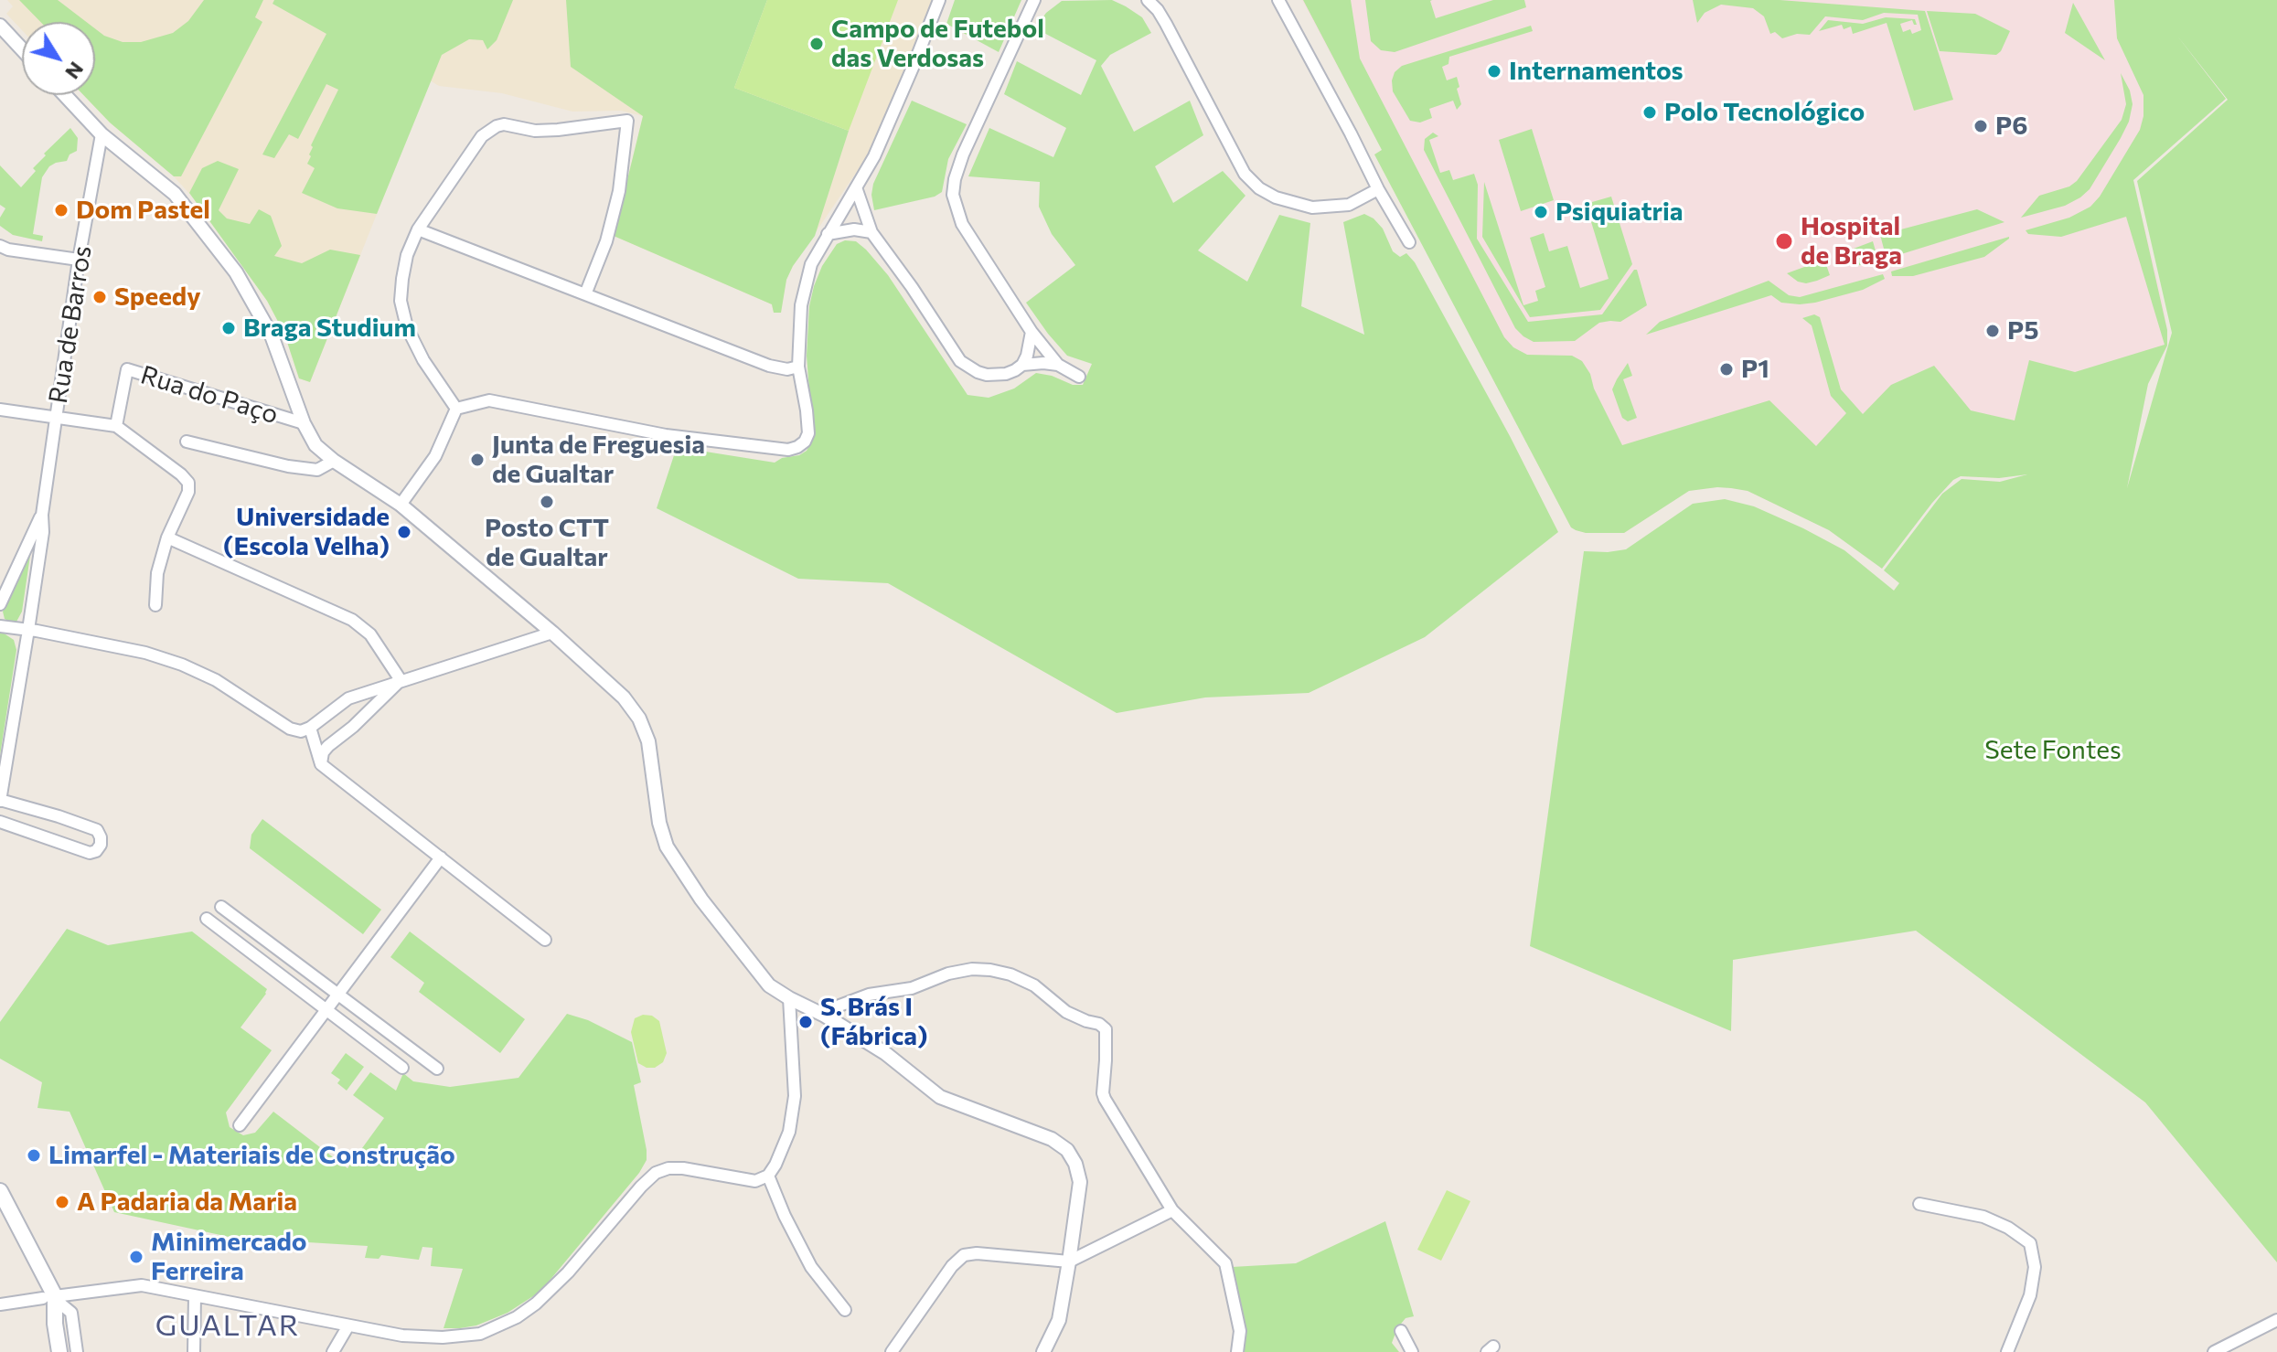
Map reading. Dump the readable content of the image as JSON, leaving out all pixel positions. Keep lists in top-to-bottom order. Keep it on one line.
{"streets":{"street":["Rua de Barros","Rua do Paço"]},"districts":["GUALTAR"],"parks":["Sete Fontes"],"places":["Campo de Futebol das Verdosas","Internamentos","Polo Tecnológico","P6","Dom Pastel","Psiquiatria","Hospital de Braga","Speedy","Braga Studium","P5","P1","Junta de Freguesia de Gualtar","Posto CTT de Gualtar","Universidade (Escola Velha)","S. Brás I (Fábrica)","Limarfel - Materiais de Construção","A Padaria da Maria","Minimercado Ferreira"],"north":"bottom right"}
